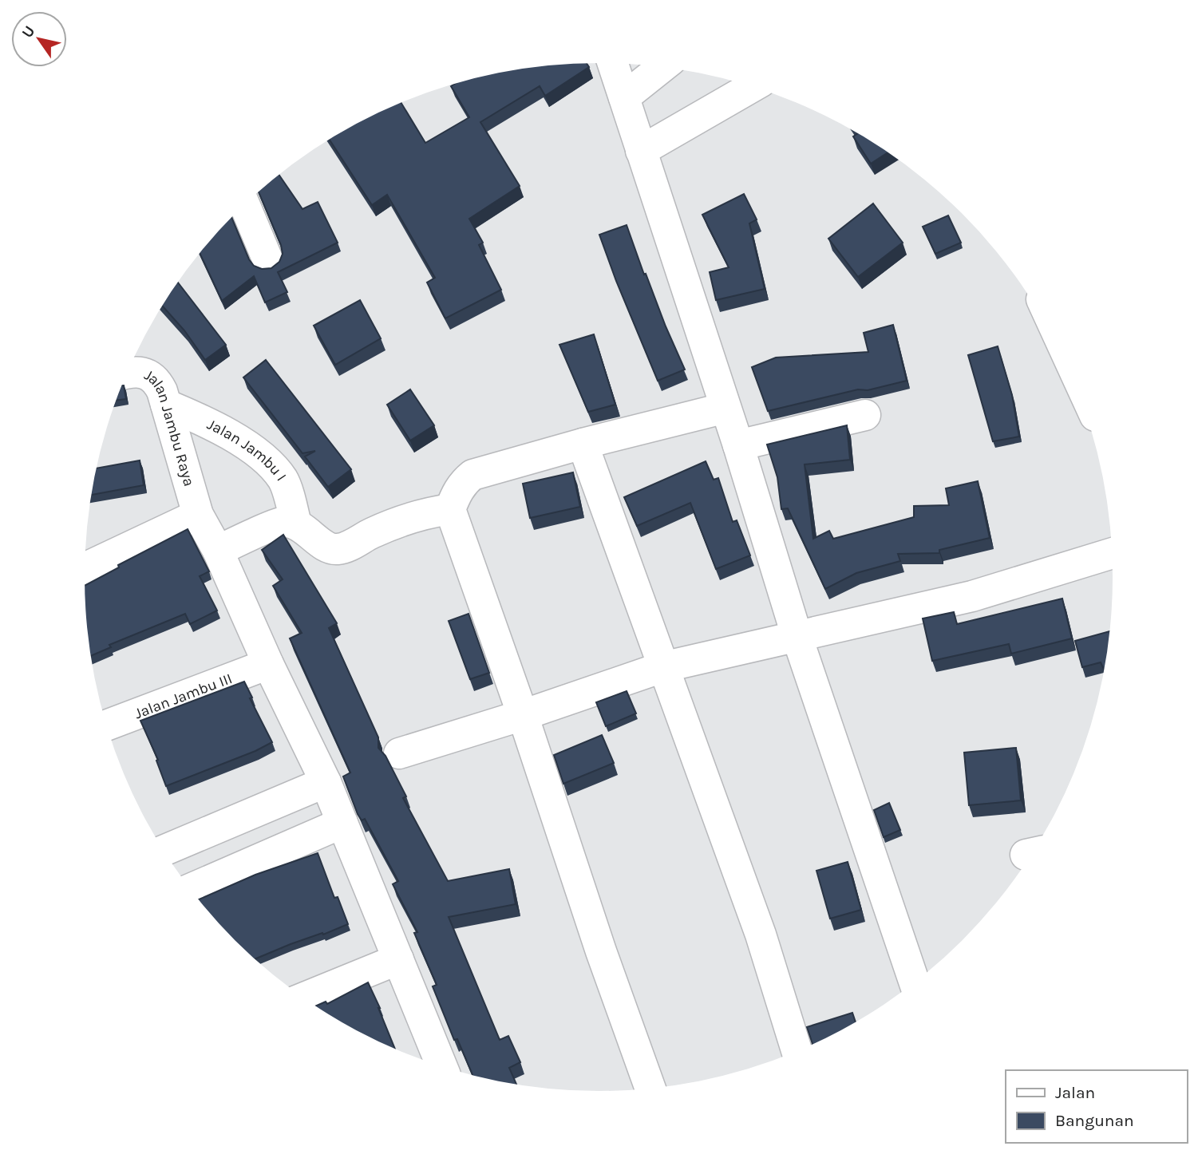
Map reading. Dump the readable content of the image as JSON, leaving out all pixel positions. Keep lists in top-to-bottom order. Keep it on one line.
{"streets":{"street":["Jalan Jambu Raya","Jalan Jambu I","Jalan Jambu III"]},"crossings":[["Jalan Jambu Raya","Jalan Jambu I"],["Jalan Jambu Raya","Jalan Jambu III"]],"legend":["Jalan","Bangunan"],"north":"top left"}
